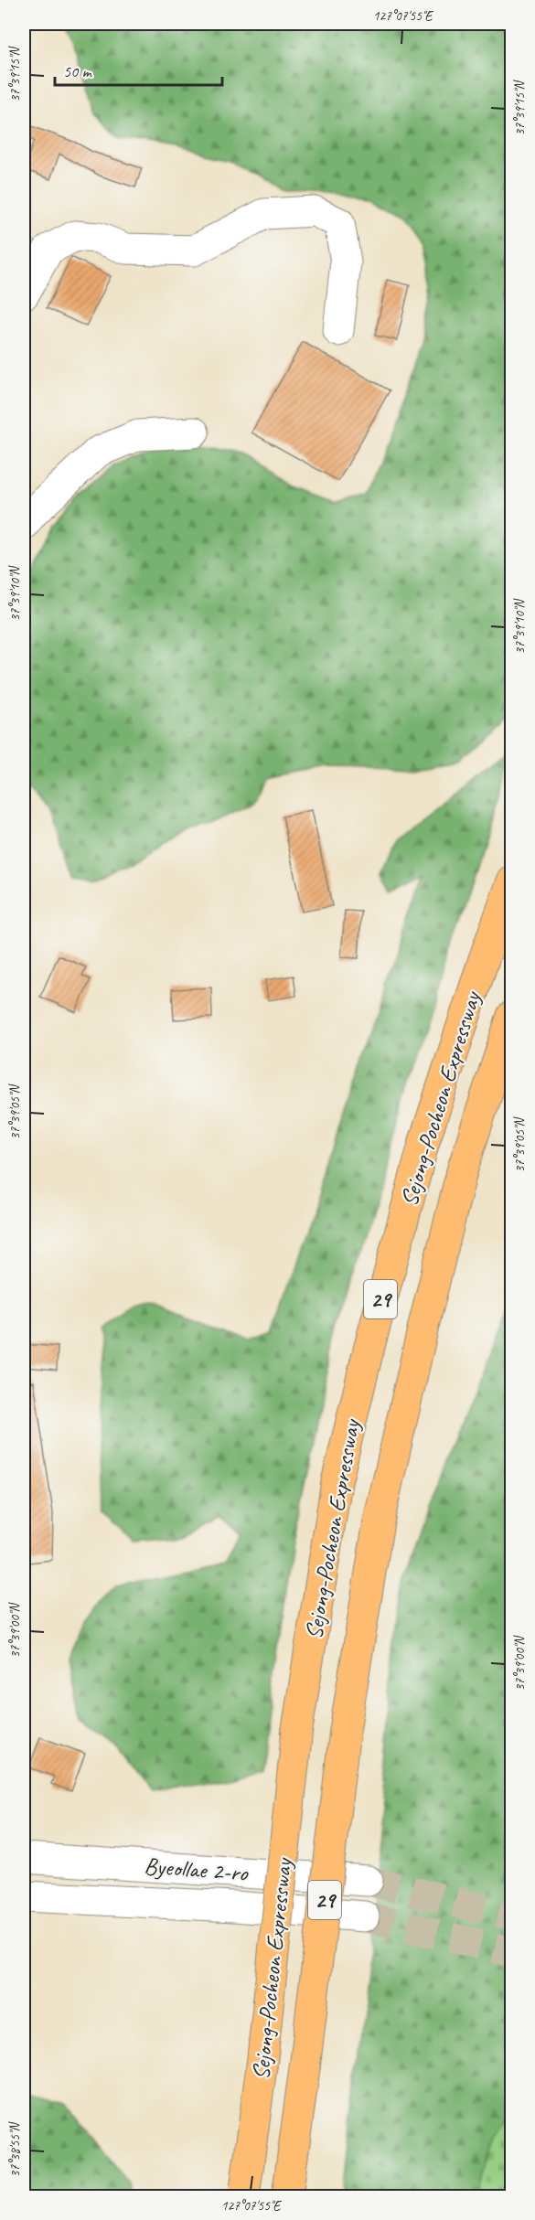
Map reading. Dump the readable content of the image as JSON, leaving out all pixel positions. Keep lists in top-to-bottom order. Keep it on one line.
{"streets":{"highway":["Sejong-Pocheon Expressway","29"],"street":["Byeollae 2-ro"]},"scale_bar":"50 m","coordinates":["127°07'55\"E","37°39'15\"N","37°39'10\"N","37°39'05\"N","37°39'00\"N","37°38'55\"N"]}
